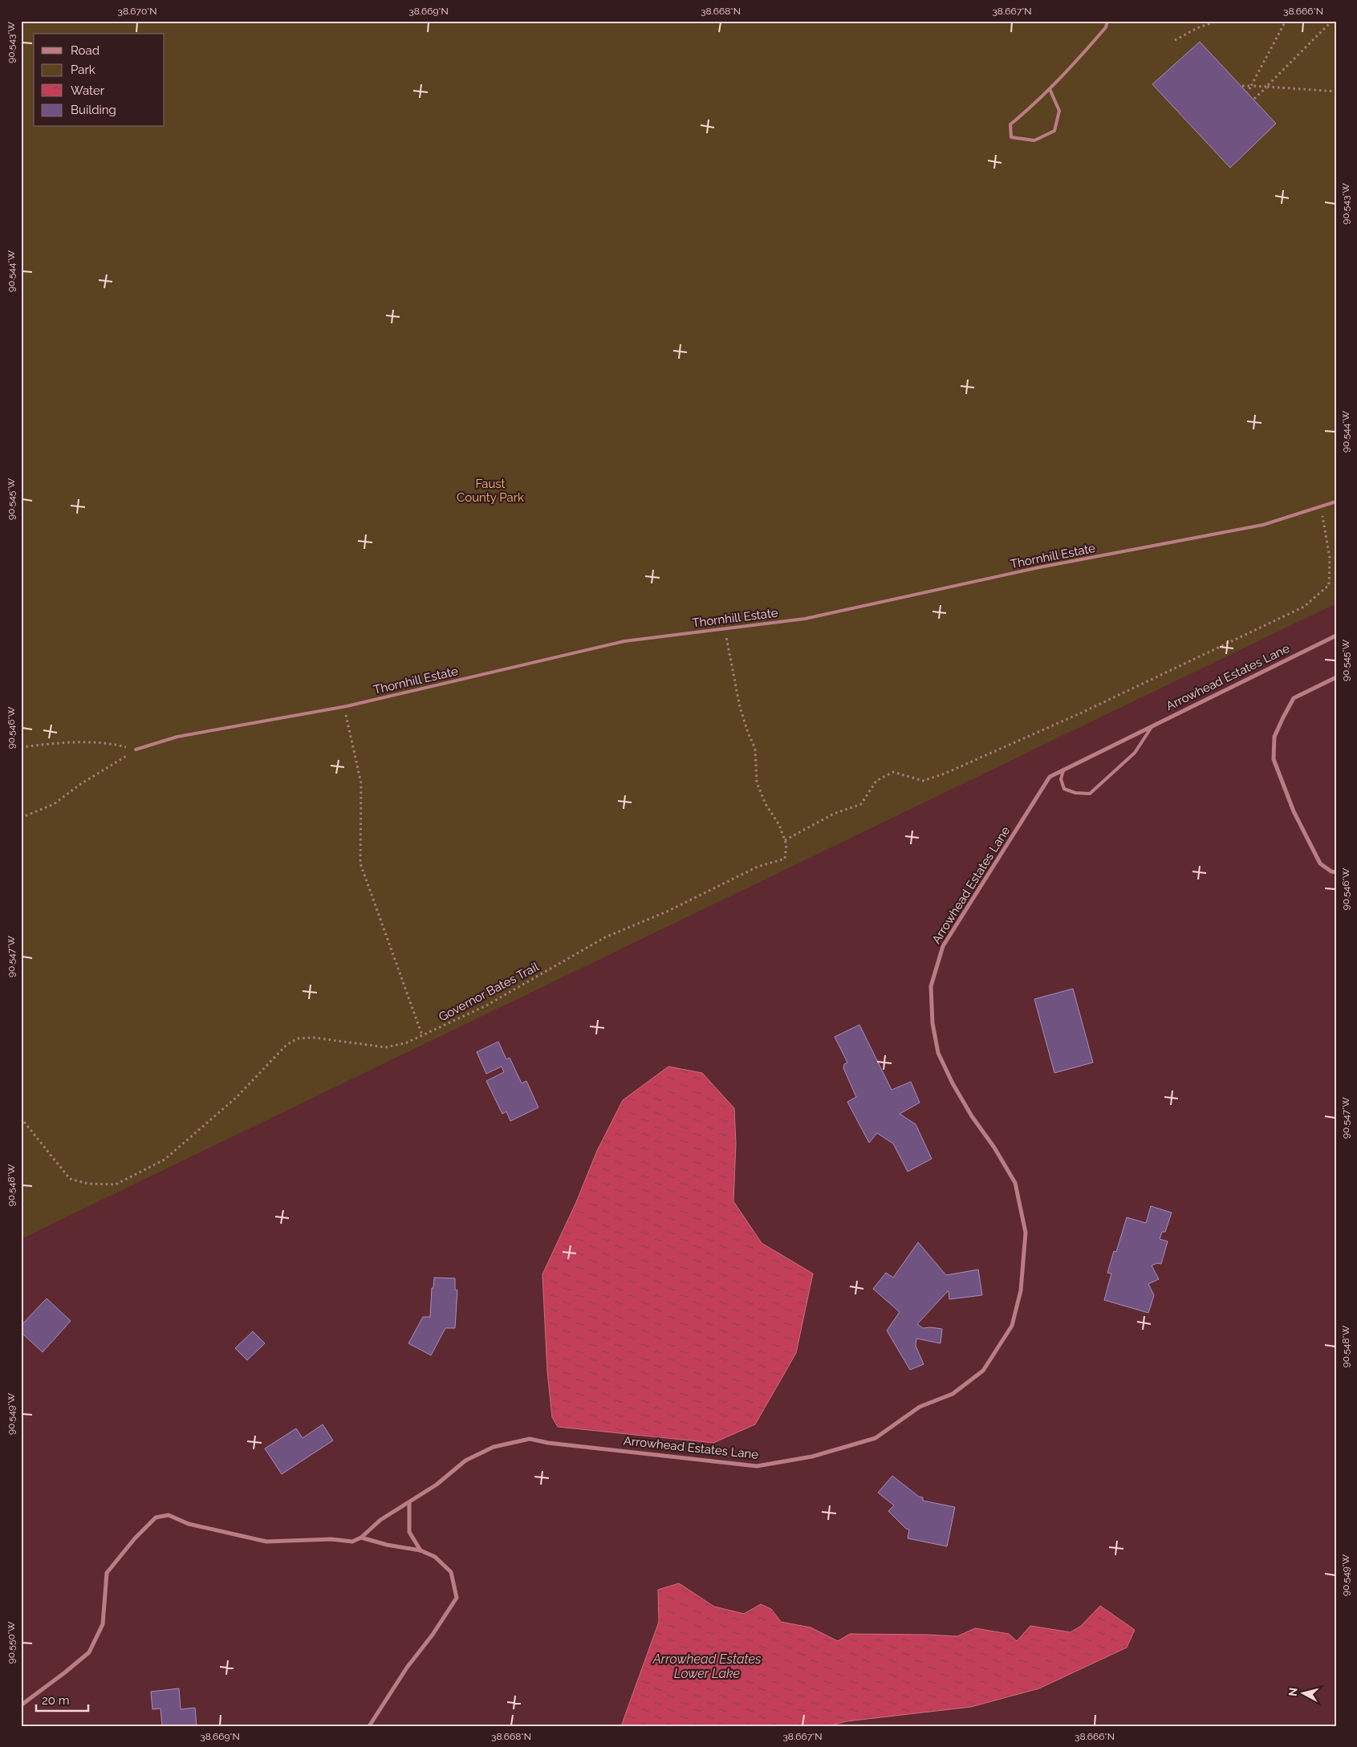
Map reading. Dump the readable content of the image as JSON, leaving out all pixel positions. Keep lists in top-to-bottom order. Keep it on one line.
{"streets":{"street":["Arrowhead Estates Lane"],"lane":["Thornhill Estate"],"path":["Governor Bates Trail"]},"crossings":[["Thornhill Estate","Governor Bates Trail"]],"water":["Arrowhead Estates Lower Lake"],"parks":["Faust County Park"],"legend":["Road","Park","Water","Building"],"scale_bar":"20 m","north":"left","coordinates":["38.670°N","38.669°N","38.668°N","38.667°N","38.666°N","90.543°W","90.544°W","90.545°W","90.546°W","90.547°W","90.548°W","90.549°W","90.550°W"]}
